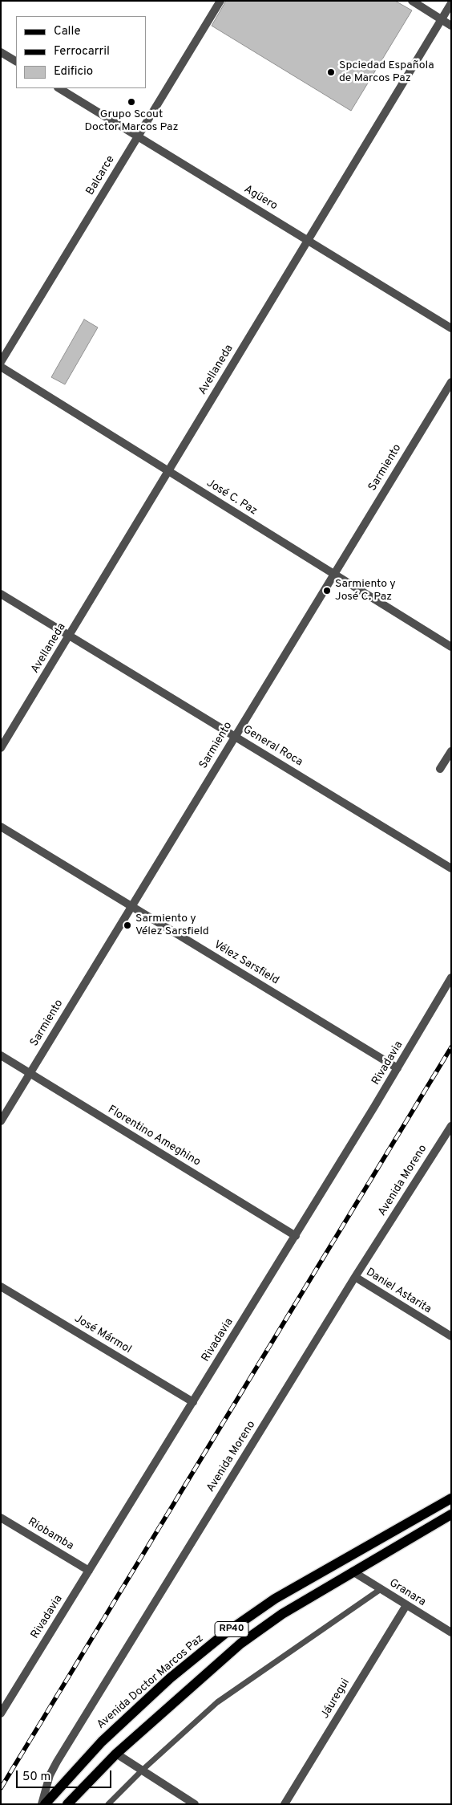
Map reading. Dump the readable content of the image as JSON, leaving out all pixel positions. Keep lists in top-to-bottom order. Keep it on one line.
{"streets":{"main road":["RP40","Avenida Doctor Marcos Paz"],"street":["Balcarce","Agüero","Avellaneda","Sarmiento","José C. Paz","General Roca","Vélez Sarsfield","Rivadavia","Florentino Ameghino","Avenida Moreno","Daniel Astarita","José Mármol","Riobamba","Granara","Jáuregui"]},"crossings":[["Balcarce","Agüero"],["Agüero","Avellaneda"],["Avellaneda","José C. Paz"],["Avellaneda","General Roca"],["Sarmiento","José C. Paz"],["Sarmiento","General Roca"],["Sarmiento","Vélez Sarsfield"],["Sarmiento","Florentino Ameghino"],["Vélez Sarsfield","Rivadavia"],["Rivadavia","Florentino Ameghino"],["Rivadavia","José Mármol"],["Rivadavia","Riobamba"],["Avenida Moreno","Daniel Astarita"],["Granara","RP40"],["Granara","Jáuregui"]],"places":["Spciedad Española de Marcos Paz","Grupo Scout Doctor Marcos Paz","Sarmiento y José C. Paz","Sarmiento y Vélez Sarsfield"],"legend":["Calle","Ferrocarril","Edificio"],"scale_bar":"50 m"}
